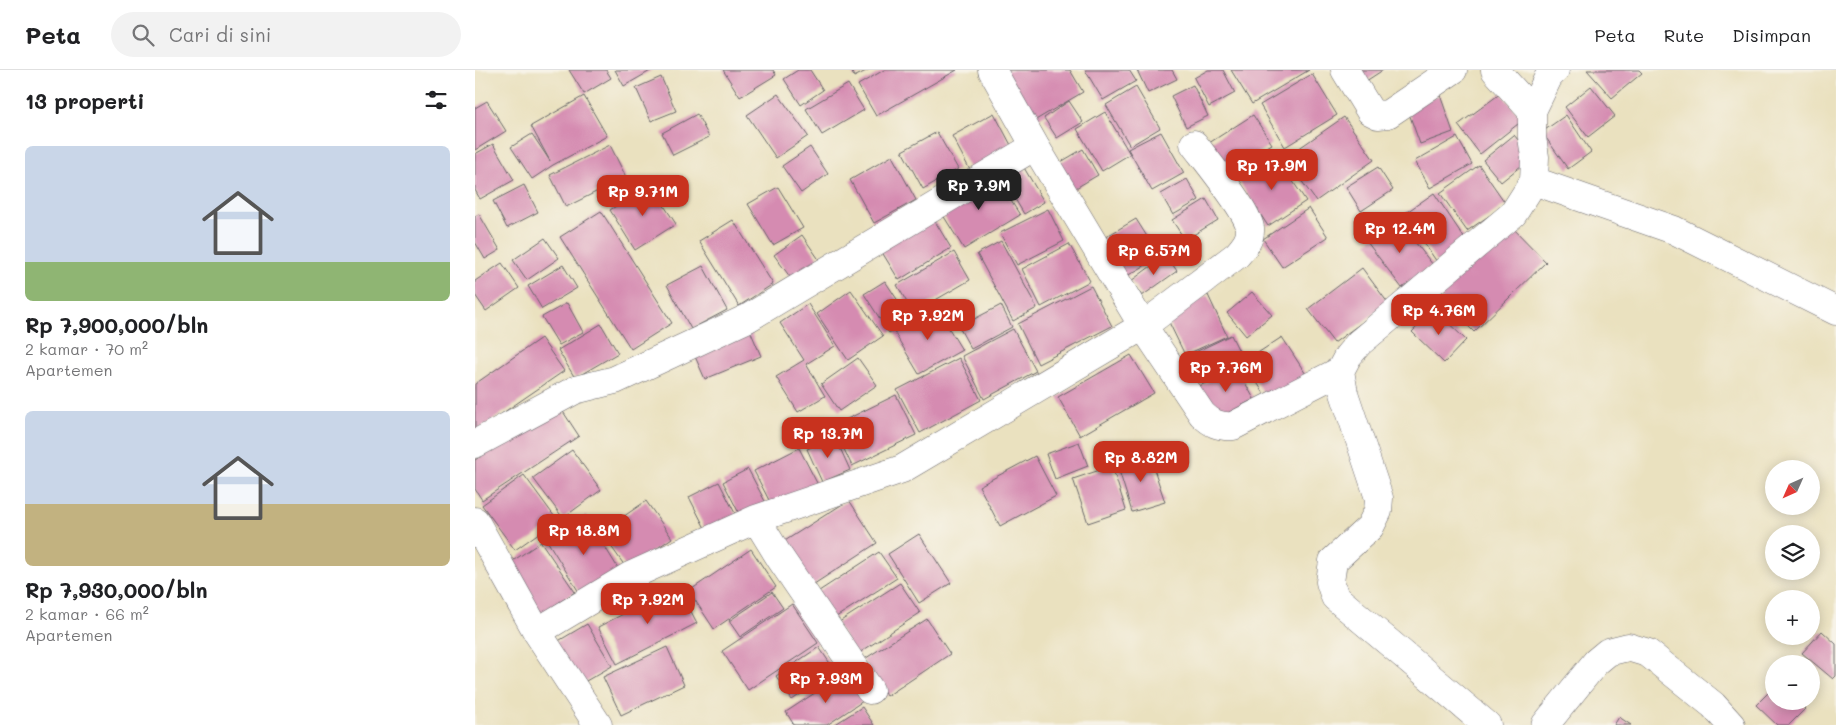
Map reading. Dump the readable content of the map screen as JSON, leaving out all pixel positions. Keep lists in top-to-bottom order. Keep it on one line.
{"north":"bottom left","page":{"header":"Peta","search":"Cari di sini","nav":["Peta","Rute","Disimpan"],"heading":"13 properti","list":[{"name":"Rp 7,900,000/bln","note":"2 kamar · 70 m² · Apartemen"},{"name":"Rp 7,930,000/bln","note":"2 kamar · 66 m² · Apartemen"}],"price":["Rp 17.9M","Rp 7.9M","Rp 9.71M","Rp 12.4M","Rp 6.57M","Rp 4.76M","Rp 7.92M","Rp 7.76M","Rp 13.7M","Rp 8.82M","Rp 18.8M","Rp 7.92M","Rp 7.93M"],"map_buttons":["+","−"]}}
